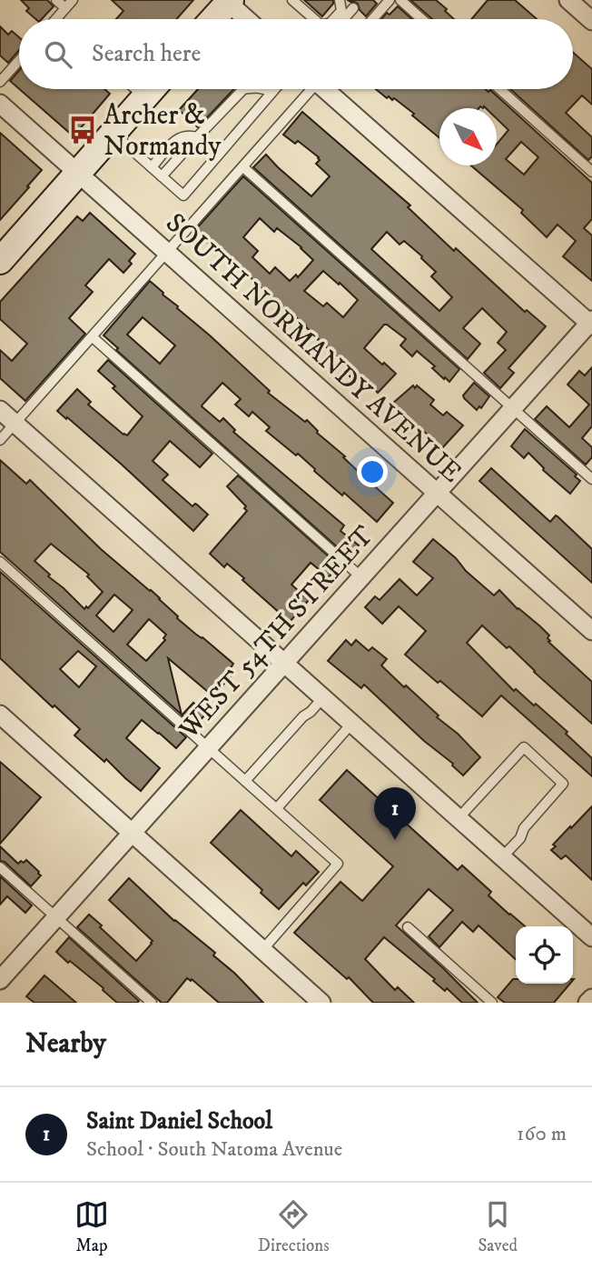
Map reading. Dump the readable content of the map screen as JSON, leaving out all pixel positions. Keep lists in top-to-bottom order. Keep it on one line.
{"streets":{"street":["SOUTH NORMANDY AVENUE","WEST 54TH STREET"]},"crossings":[["SOUTH NORMANDY AVENUE","WEST 54TH STREET"]],"places":{"bus stop":["Archer & Normandy"]},"north":"bottom right","page":{"search":"Search here","pins":"1","heading":"Nearby","list":[{"mark":"1","name":"Saint Daniel School","note":"School · South Natoma Avenue","value":"160 m"}],"nav":["Map","Directions","Saved"]}}
